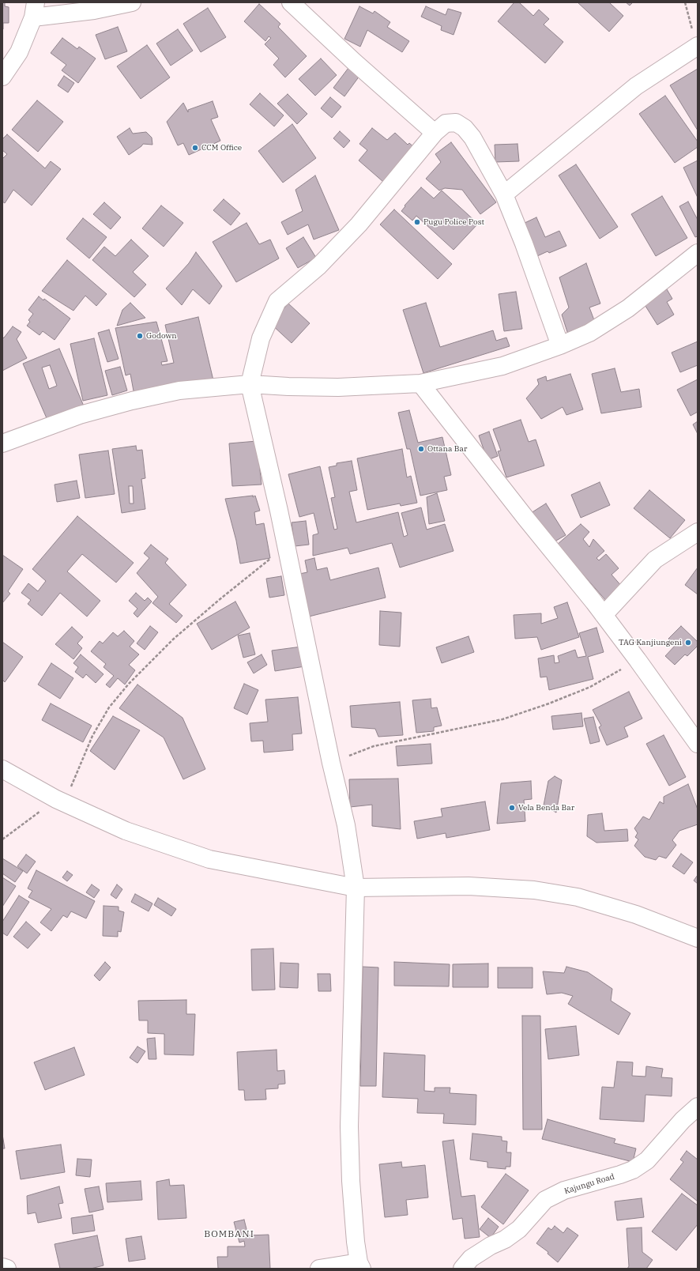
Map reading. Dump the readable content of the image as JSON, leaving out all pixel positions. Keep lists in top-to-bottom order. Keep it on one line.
{"streets":{"street":["Kajungu Road"]},"districts":["BOMBANI"],"places":["CCM Office","Pugu Police Post","Godown","Ottana Bar","TAG Kanjiungeni","Vela Benda Bar"]}
